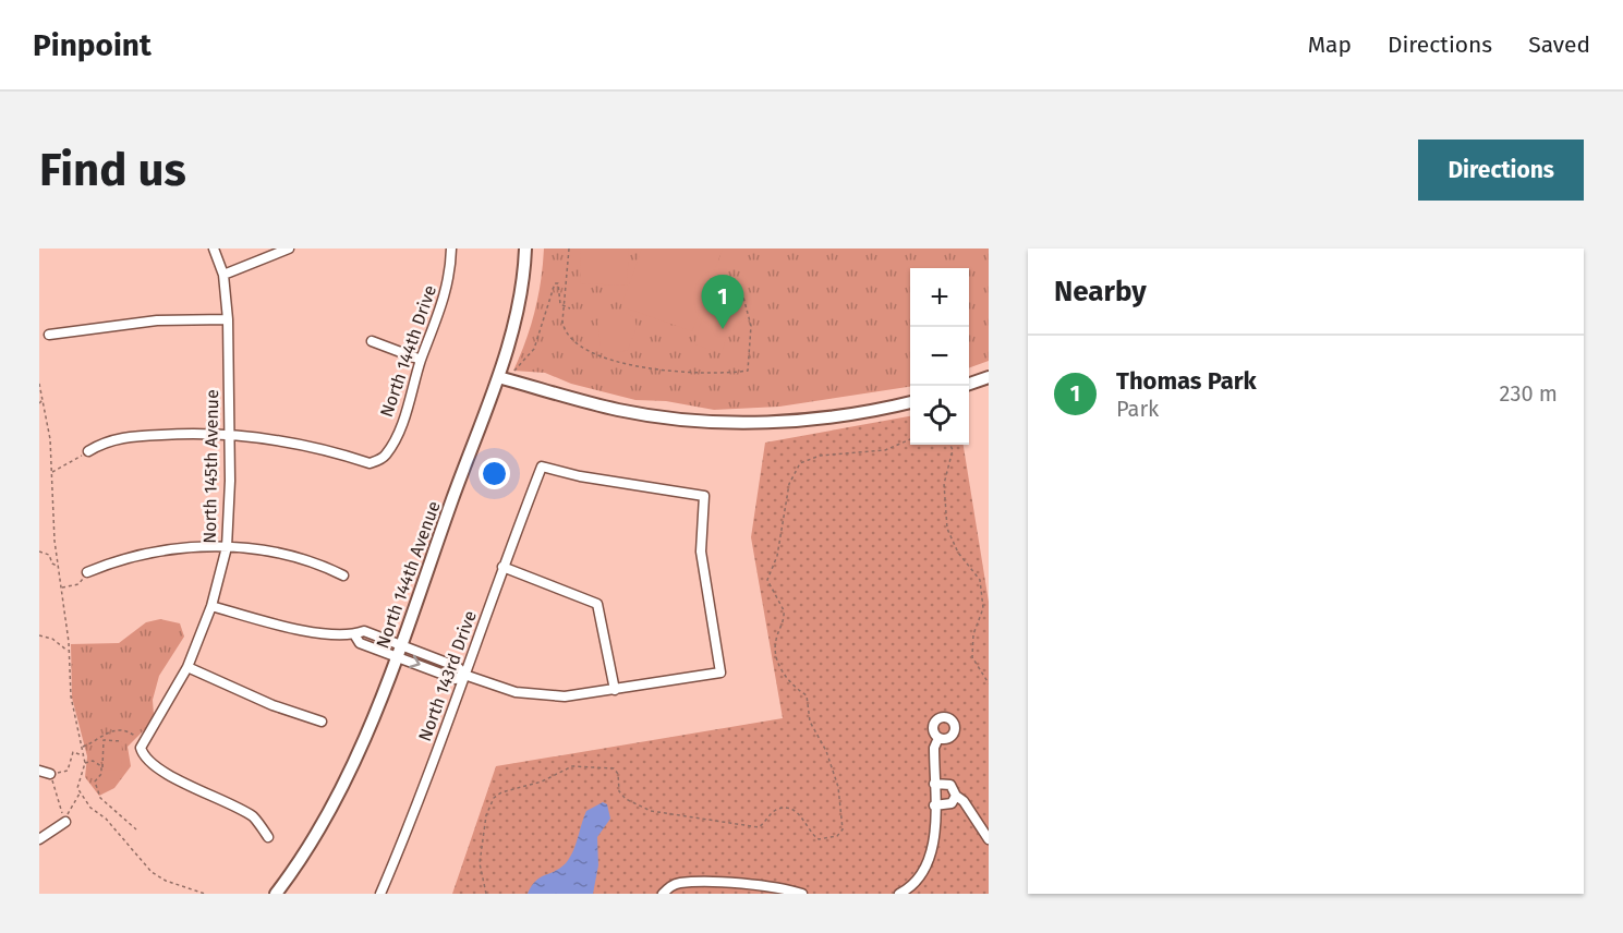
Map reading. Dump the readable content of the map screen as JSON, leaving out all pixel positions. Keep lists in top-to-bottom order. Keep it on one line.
{"streets":{"main road":["North 144th Avenue"],"street":["North 144th Drive","North 145th Avenue","North 143rd Drive"]},"crossings":[["North 144th Drive","North 145th Avenue"]],"page":{"header":"Pinpoint","nav":["Map","Directions","Saved"],"buttons":"Directions","title":"Find us","heading":"Nearby","map_buttons":["+","−"],"pins":"1","list":[{"mark":"1","name":"Thomas Park","note":"Park","value":"230 m"}]}}
